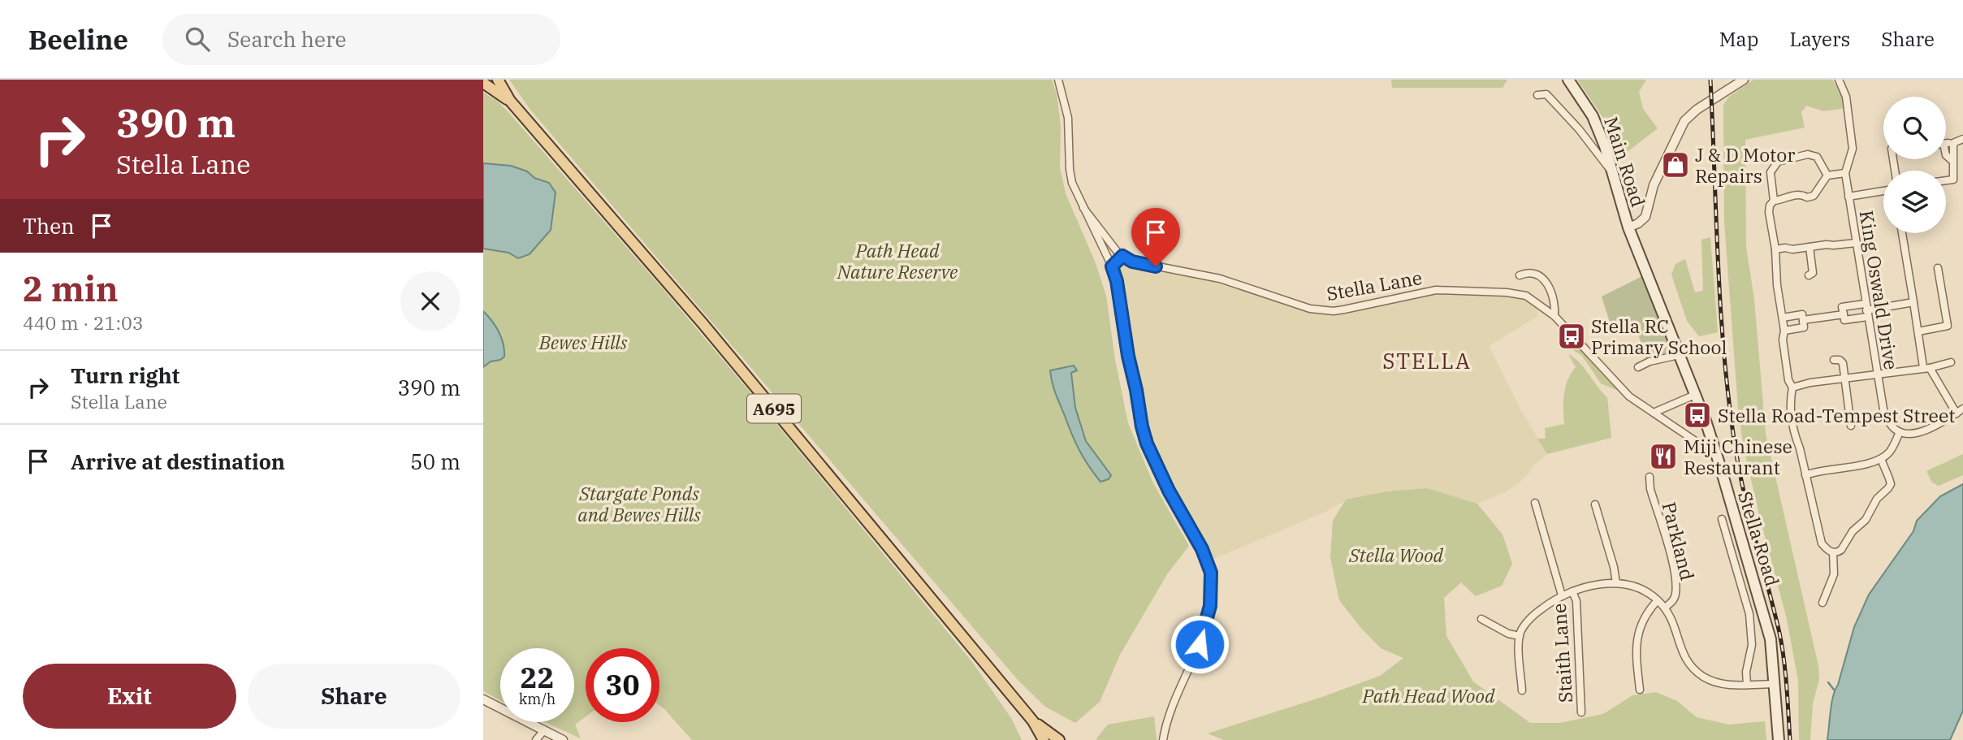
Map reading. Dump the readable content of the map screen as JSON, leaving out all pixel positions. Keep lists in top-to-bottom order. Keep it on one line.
{"streets":{"main road":["Main Road","A695","Stella Road"],"street":["Stella Lane","King Oswald Drive","Parkland","Staith Lane"]},"crossings":[["Main Road","Stella Road"],["Stella Lane","Stella Road"]],"districts":["STELLA"],"parks":["Path Head Nature Reserve","Bewes Hills","Stargate Ponds and Bewes Hills","Stella Wood","Path Head Wood"],"places":{"shop":["J & D Motor Repairs"],"bus stop":["Stella RC Primary School","Stella Road-Tempest Street"],"restaurant":["Miji Chinese Restaurant"]},"page":{"header":"Beeline","search":"Search here","nav":["Map","Layers","Share"],"turn":["390 m","Stella Lane"],"then":"Then","heading":["2 min","440 m · 21:03"],"list":[{"name":"Turn right","note":"Stella Lane","value":"390 m"},{"name":"Arrive at destination","value":"50 m"}],"speed":"22 km/h","limit":"30","buttons":["Exit","Share"]}}
